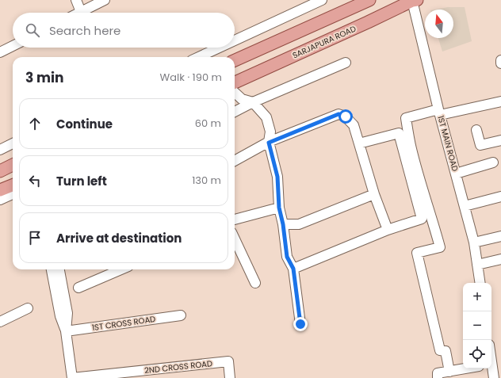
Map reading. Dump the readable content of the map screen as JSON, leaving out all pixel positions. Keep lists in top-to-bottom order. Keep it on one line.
{"streets":{"main road":["SARJAPURA ROAD"],"street":["1ST MAIN ROAD","1ST CROSS ROAD","2ND CROSS ROAD"]},"crossings":[["SARJAPURA ROAD","1ST MAIN ROAD"]],"north":"top","page":{"search":"Search here","heading":["3 min","Walk · 190 m"],"list":[["Continue","60 m"],["Turn left","130 m"],"Arrive at destination"],"map_buttons":["+","−"]}}
